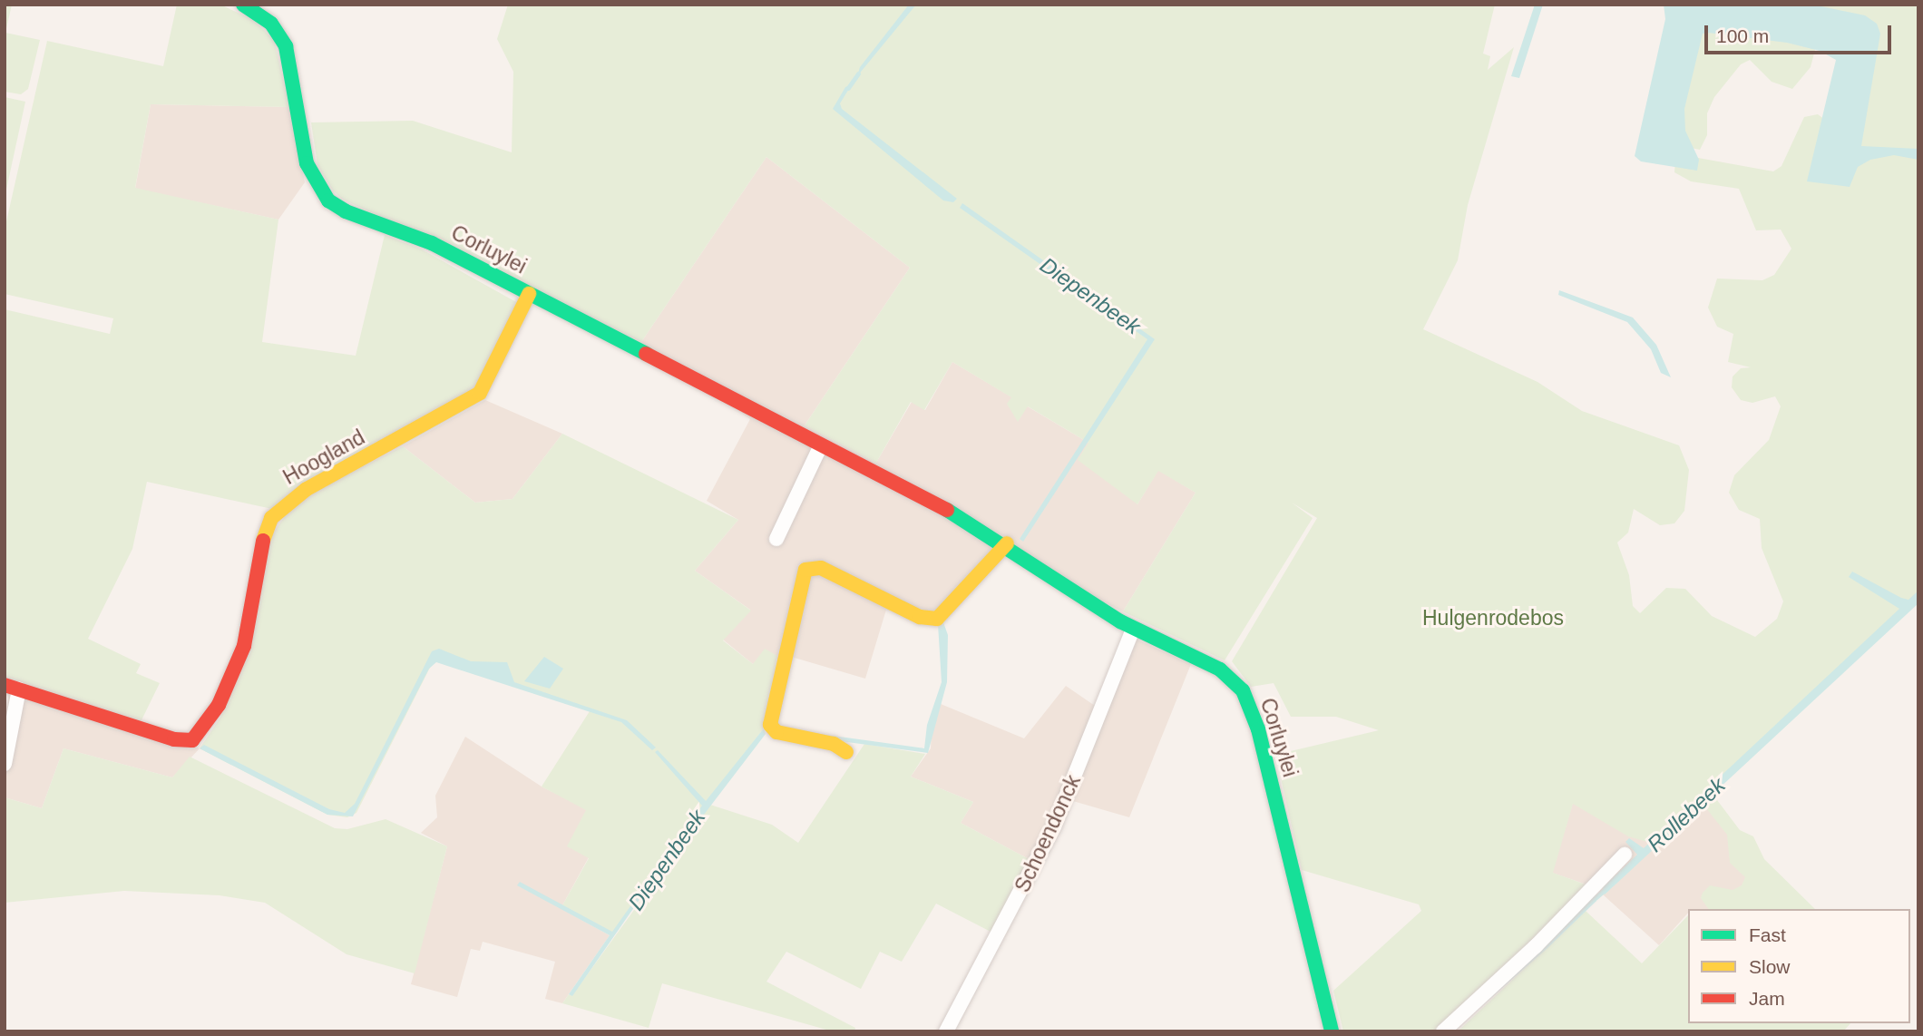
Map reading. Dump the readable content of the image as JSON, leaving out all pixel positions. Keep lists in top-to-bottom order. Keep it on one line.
{"streets":{"street":["Corluylei","Hoogland","Schoendonck"]},"crossings":[["Corluylei","Hoogland"],["Corluylei","Schoendonck"]],"water":["Diepenbeek","Rollebeek"],"parks":["Hulgenrodebos"],"legend":["Fast","Slow","Jam"],"scale_bar":"100 m"}
